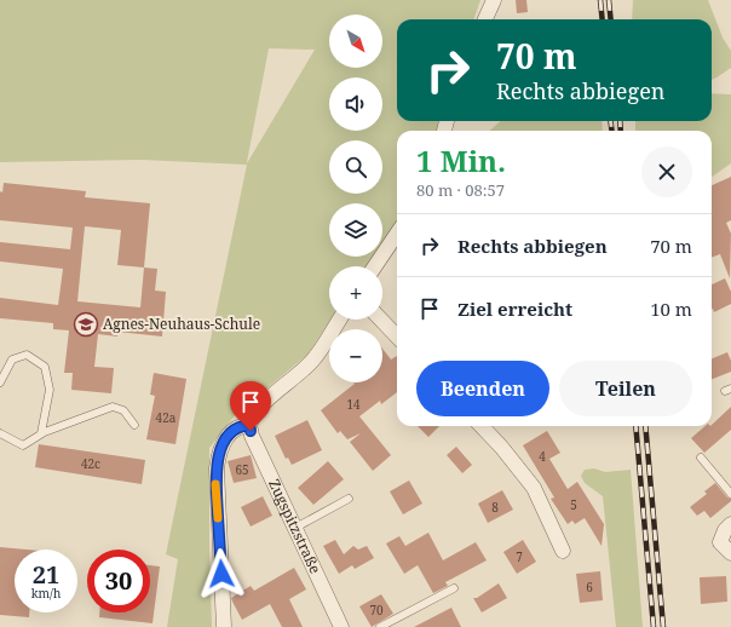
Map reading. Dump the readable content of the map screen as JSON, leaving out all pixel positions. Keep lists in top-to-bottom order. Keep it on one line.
{"streets":{"street":["Zugspitzstraße"]},"places":{"school or university":["Agnes-Neuhaus-Schule"]},"house_numbers":["14","42a","4","42c","65","5","8","7","6","70"],"north":"bottom right","page":{"map_buttons":["+","−"],"turn":["70 m","Rechts abbiegen"],"heading":["1 Min.","80 m · 08:57"],"list":[{"name":"Rechts abbiegen","value":"70 m"},{"name":"Ziel erreicht","value":"10 m"}],"buttons":["Beenden","Teilen"],"speed":"21 km/h","limit":"30"}}
